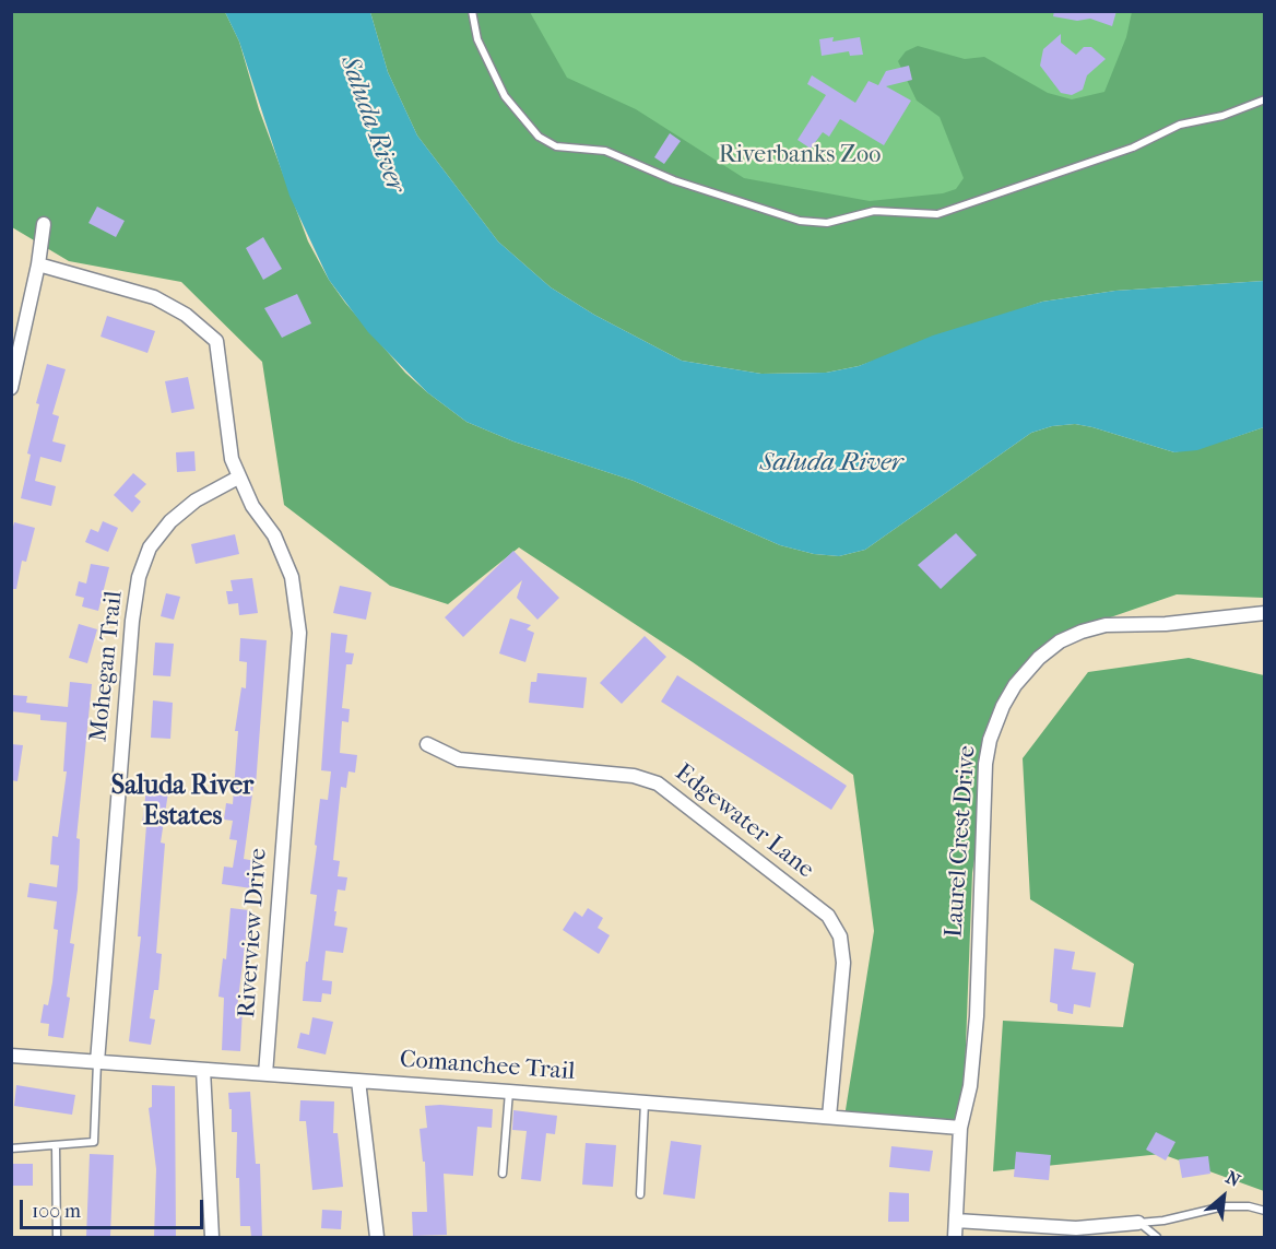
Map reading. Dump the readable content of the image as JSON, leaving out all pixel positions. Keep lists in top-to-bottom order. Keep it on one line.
{"streets":{"street":["Mohegan Trail","Edgewater Lane","Laurel Crest Drive","Riverview Drive","Comanchee Trail"]},"crossings":[["Mohegan Trail","Riverview Drive"],["Mohegan Trail","Comanchee Trail"],["Edgewater Lane","Comanchee Trail"],["Laurel Crest Drive","Comanchee Trail"],["Riverview Drive","Comanchee Trail"]],"districts":["Saluda River Estates"],"water":["Saluda River"],"parks":["Riverbanks Zoo"],"scale_bar":"100 m","north":"top right"}
